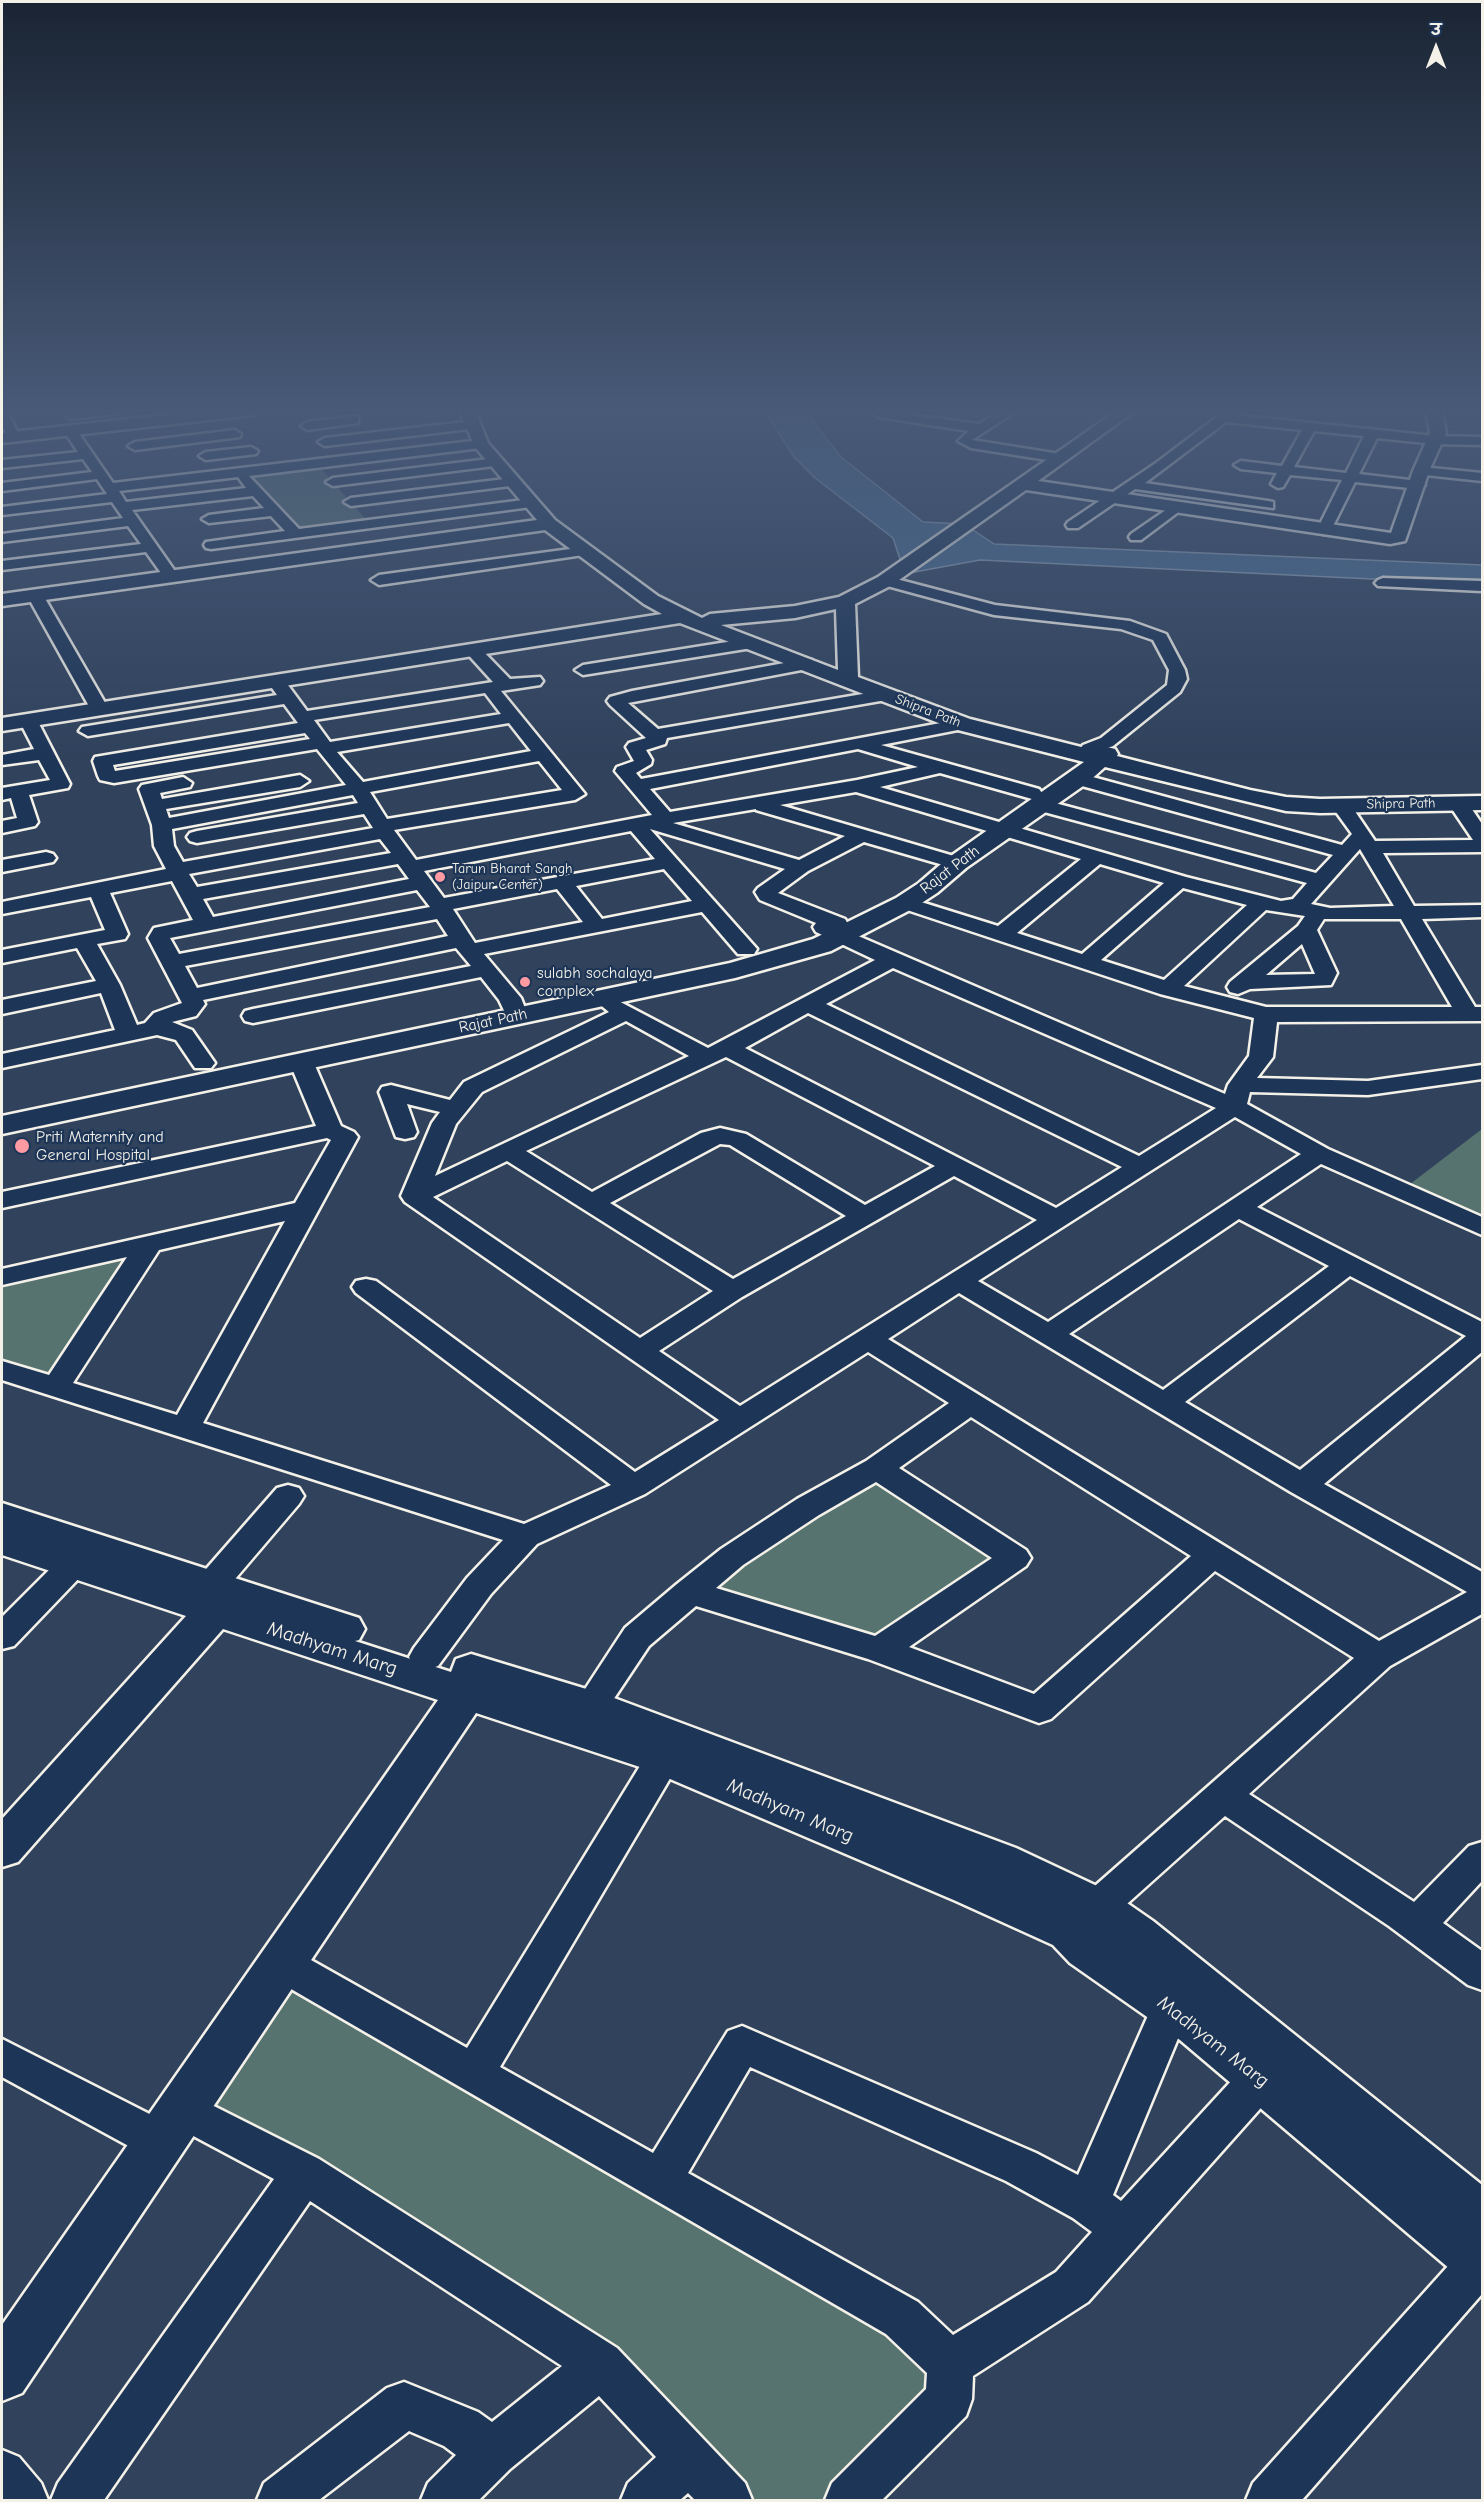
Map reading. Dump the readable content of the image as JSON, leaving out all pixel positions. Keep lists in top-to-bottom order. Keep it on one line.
{"streets":{"street":["Shipra Path","Rajat Path","Madhyam Marg"]},"crossings":[["Shipra Path","Rajat Path"]],"places":["Tarun Bharat Sangh (Jaipur Center)","sulabh sochalaya complex","Priti Maternity and General Hospital"],"north":"top"}
